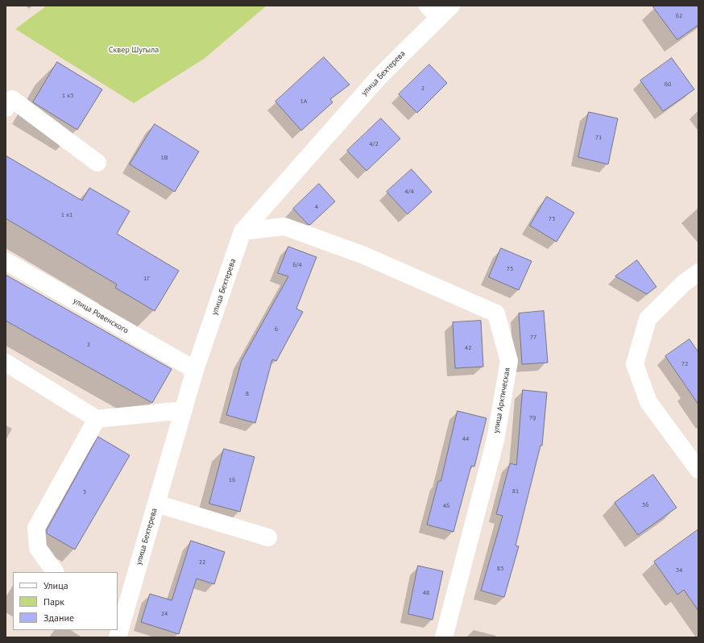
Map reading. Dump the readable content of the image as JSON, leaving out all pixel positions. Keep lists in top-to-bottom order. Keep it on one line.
{"streets":{"street":["улица Бехтерева","улица Ровенского","улица Арктическая"]},"crossings":[["улица Бехтерева","улица Ровенского"],["улица Бехтерева","улица Арктическая"]],"parks":["Сквер Шугыла"],"house_numbers":["62","60","2","1 к3","1А","71","4/2","1В","4/4","4","1 к1","73","6/4","75","1Г","6","77","2","42","72","8","79","44","16","81","3","36","46","22","83","34","48","24"],"legend":["Улица","Парк","Здание"]}
